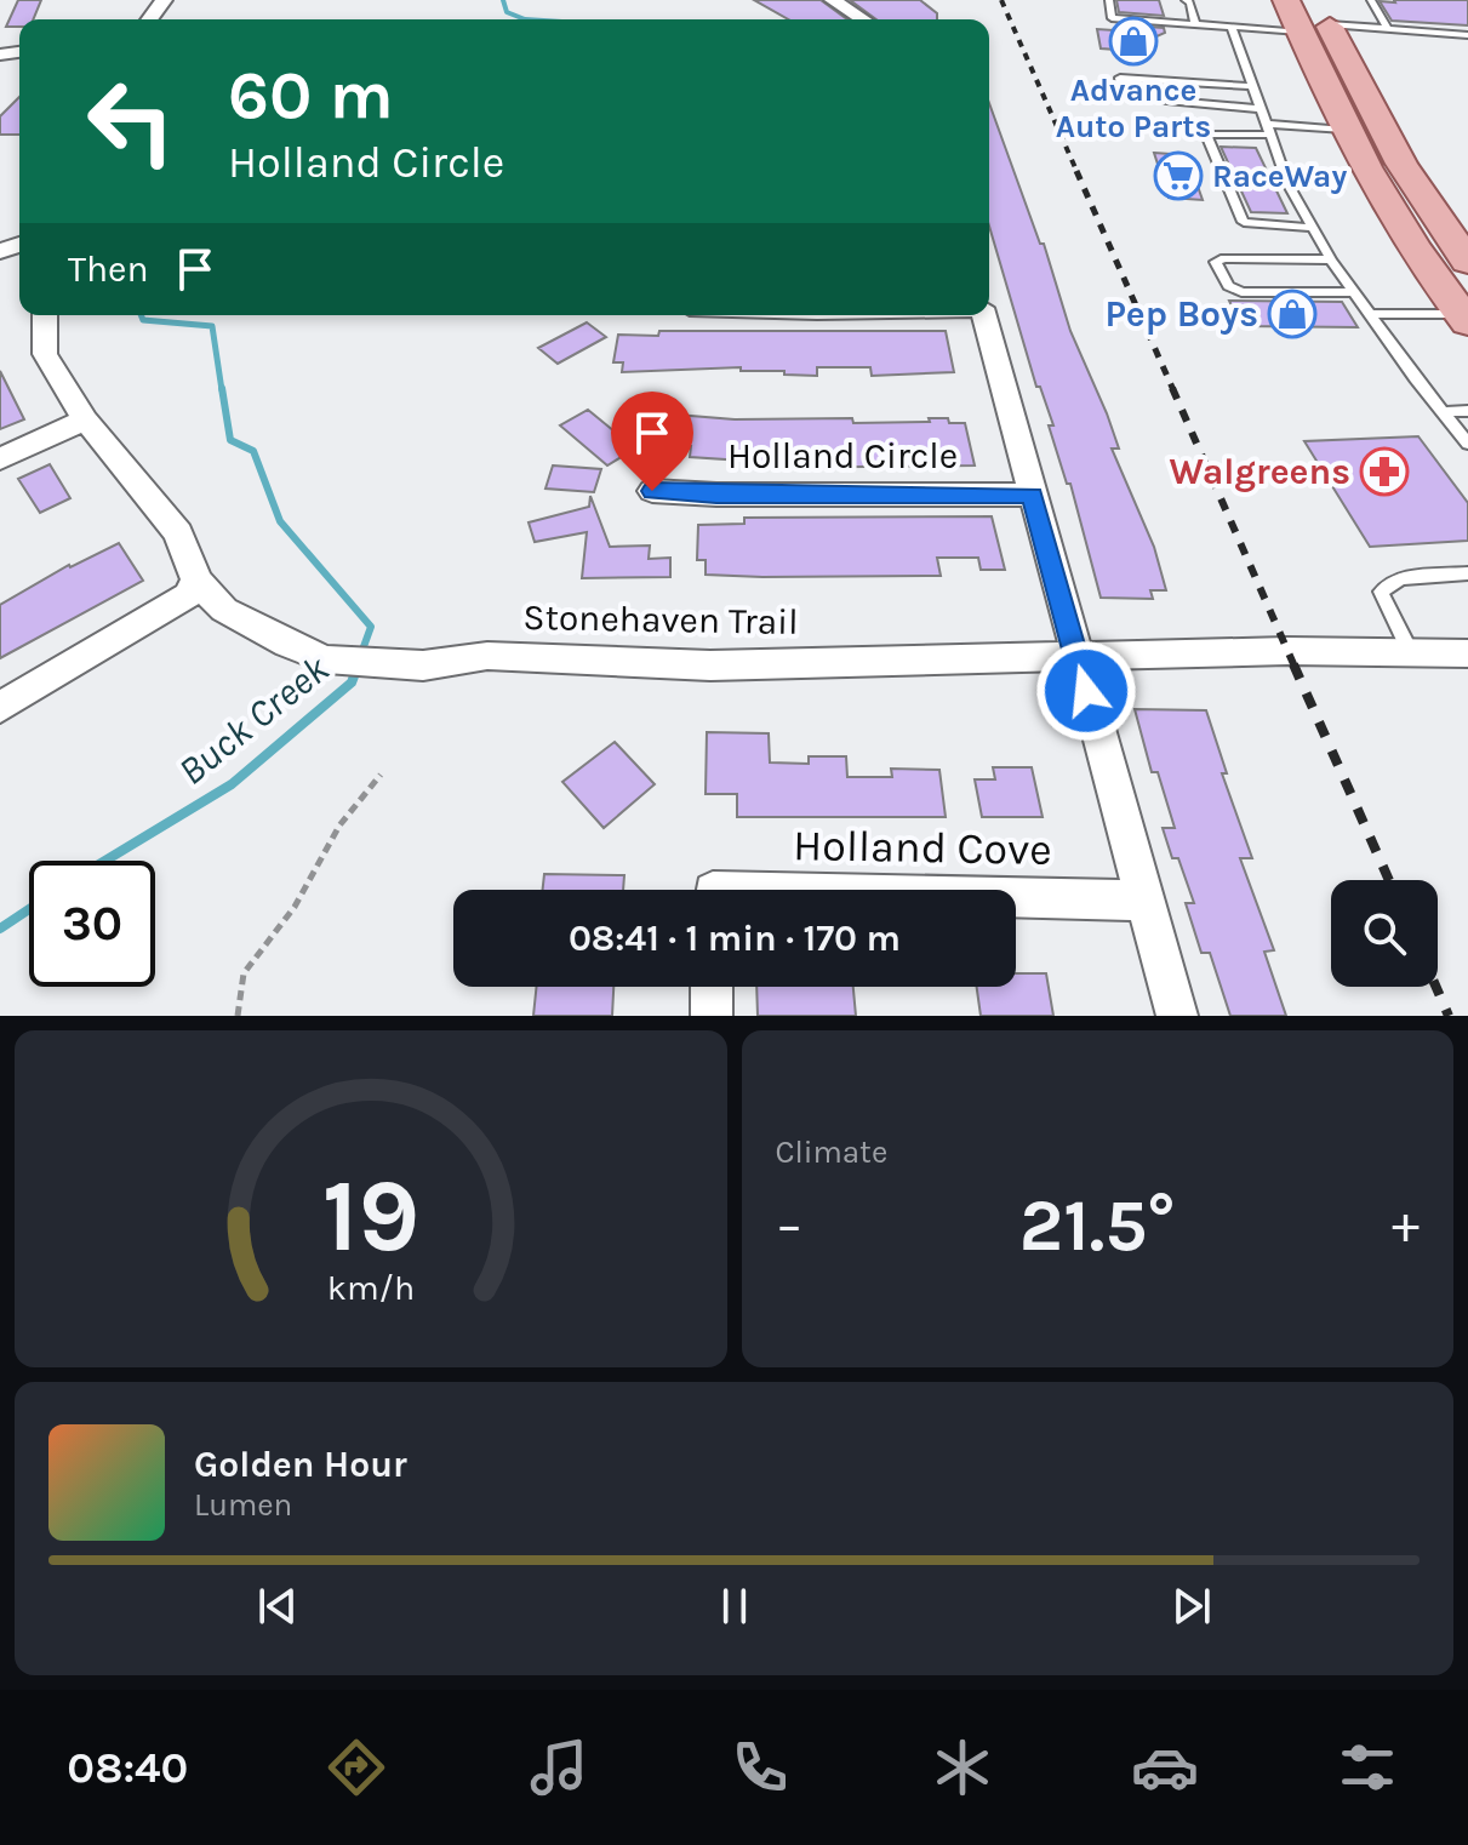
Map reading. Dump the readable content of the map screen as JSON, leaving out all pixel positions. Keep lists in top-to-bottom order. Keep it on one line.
{"streets":{"street":["Holland Circle","Stonehaven Trail","Holland Cove"]},"water":["Buck Creek"],"places":{"shop":["Advance Auto Parts","Pep Boys"],"supermarket":["RaceWay"],"pharmacy":["Walgreens"]},"page":{"turn":["60 m","Holland Circle"],"then":"Then","limit":"30","trip":"08:41 · 1 min · 170 m","tile":"Climate","heat":["−","21.5°","+"],"song":["Golden Hour","Lumen"],"tabs":"08:40","gauge":["19","km/h"]}}
